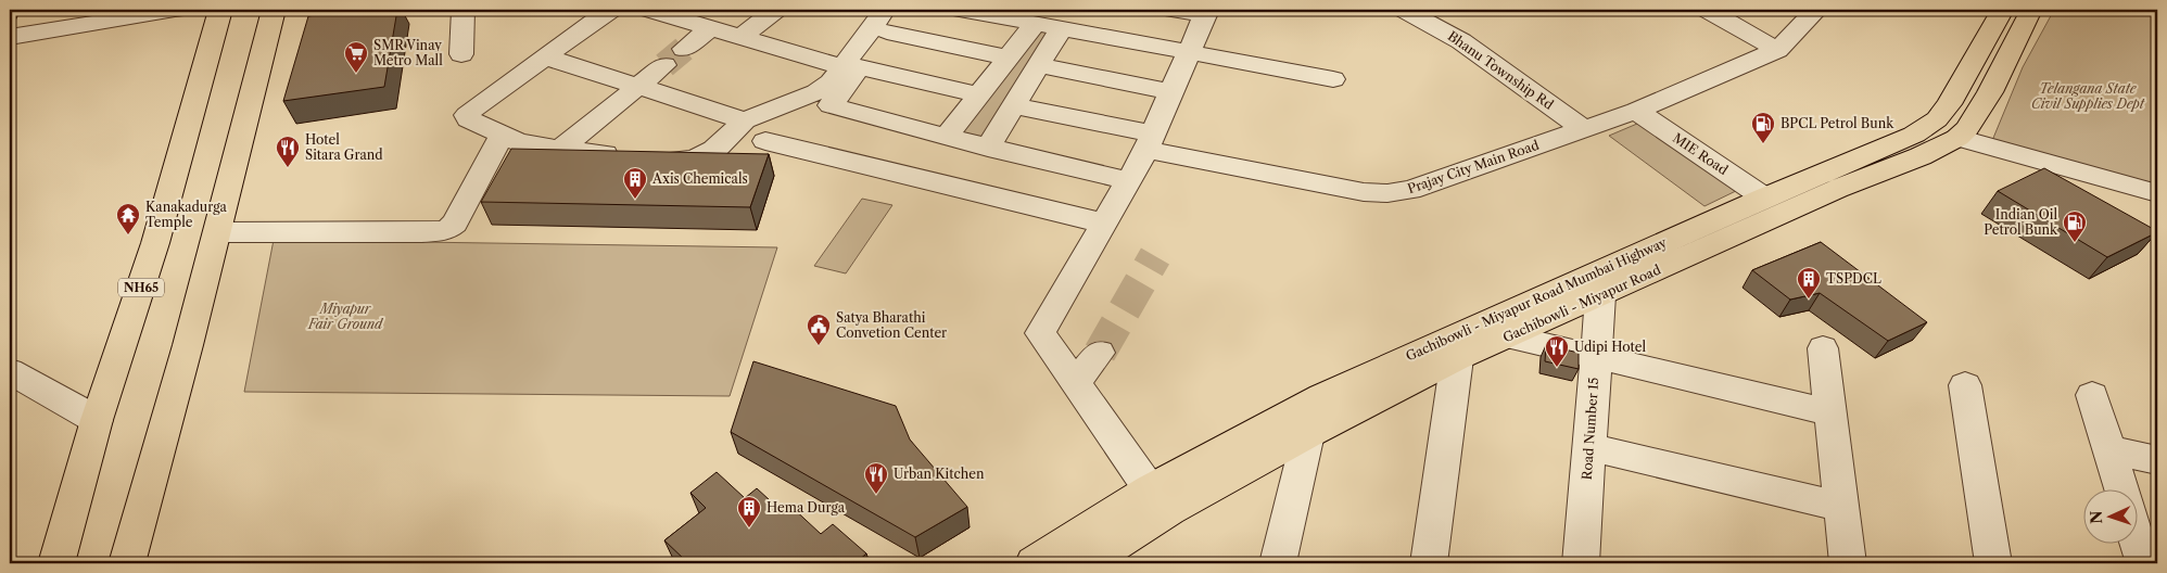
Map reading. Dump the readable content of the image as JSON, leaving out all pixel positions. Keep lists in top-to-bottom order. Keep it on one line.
{"streets":{"main road":["NH65","Gachibowli - Miyapur Road Mumbai Highway","Gachibowli - Miyapur Road"],"street":["Bhanu Township Rd","MIE Road","Prajay City Main Road","Road Number 15"]},"crossings":[["Bhanu Township Rd","Prajay City Main Road"],["MIE Road","Prajay City Main Road"],["MIE Road","Gachibowli - Miyapur Road Mumbai Highway"],["Gachibowli - Miyapur Road","Road Number 15"]],"parks":["Telangana State Civil Supplies Dept","Miyapur Fair Ground"],"places":{"supermarket":["SMR Vinay Metro Mall"],"fuel station":["BPCL Petrol Bunk","Indian Oil Petrol Bunk"],"restaurant":["Hotel Sitara Grand","Udipi Hotel","Urban Kitchen"],"building":["Axis Chemicals","TSPDCL","Hema Durga"],"temple":["Kanakadurga Temple"],"public building":["Satya Bharathi Convetion Center"]},"north":"left"}
